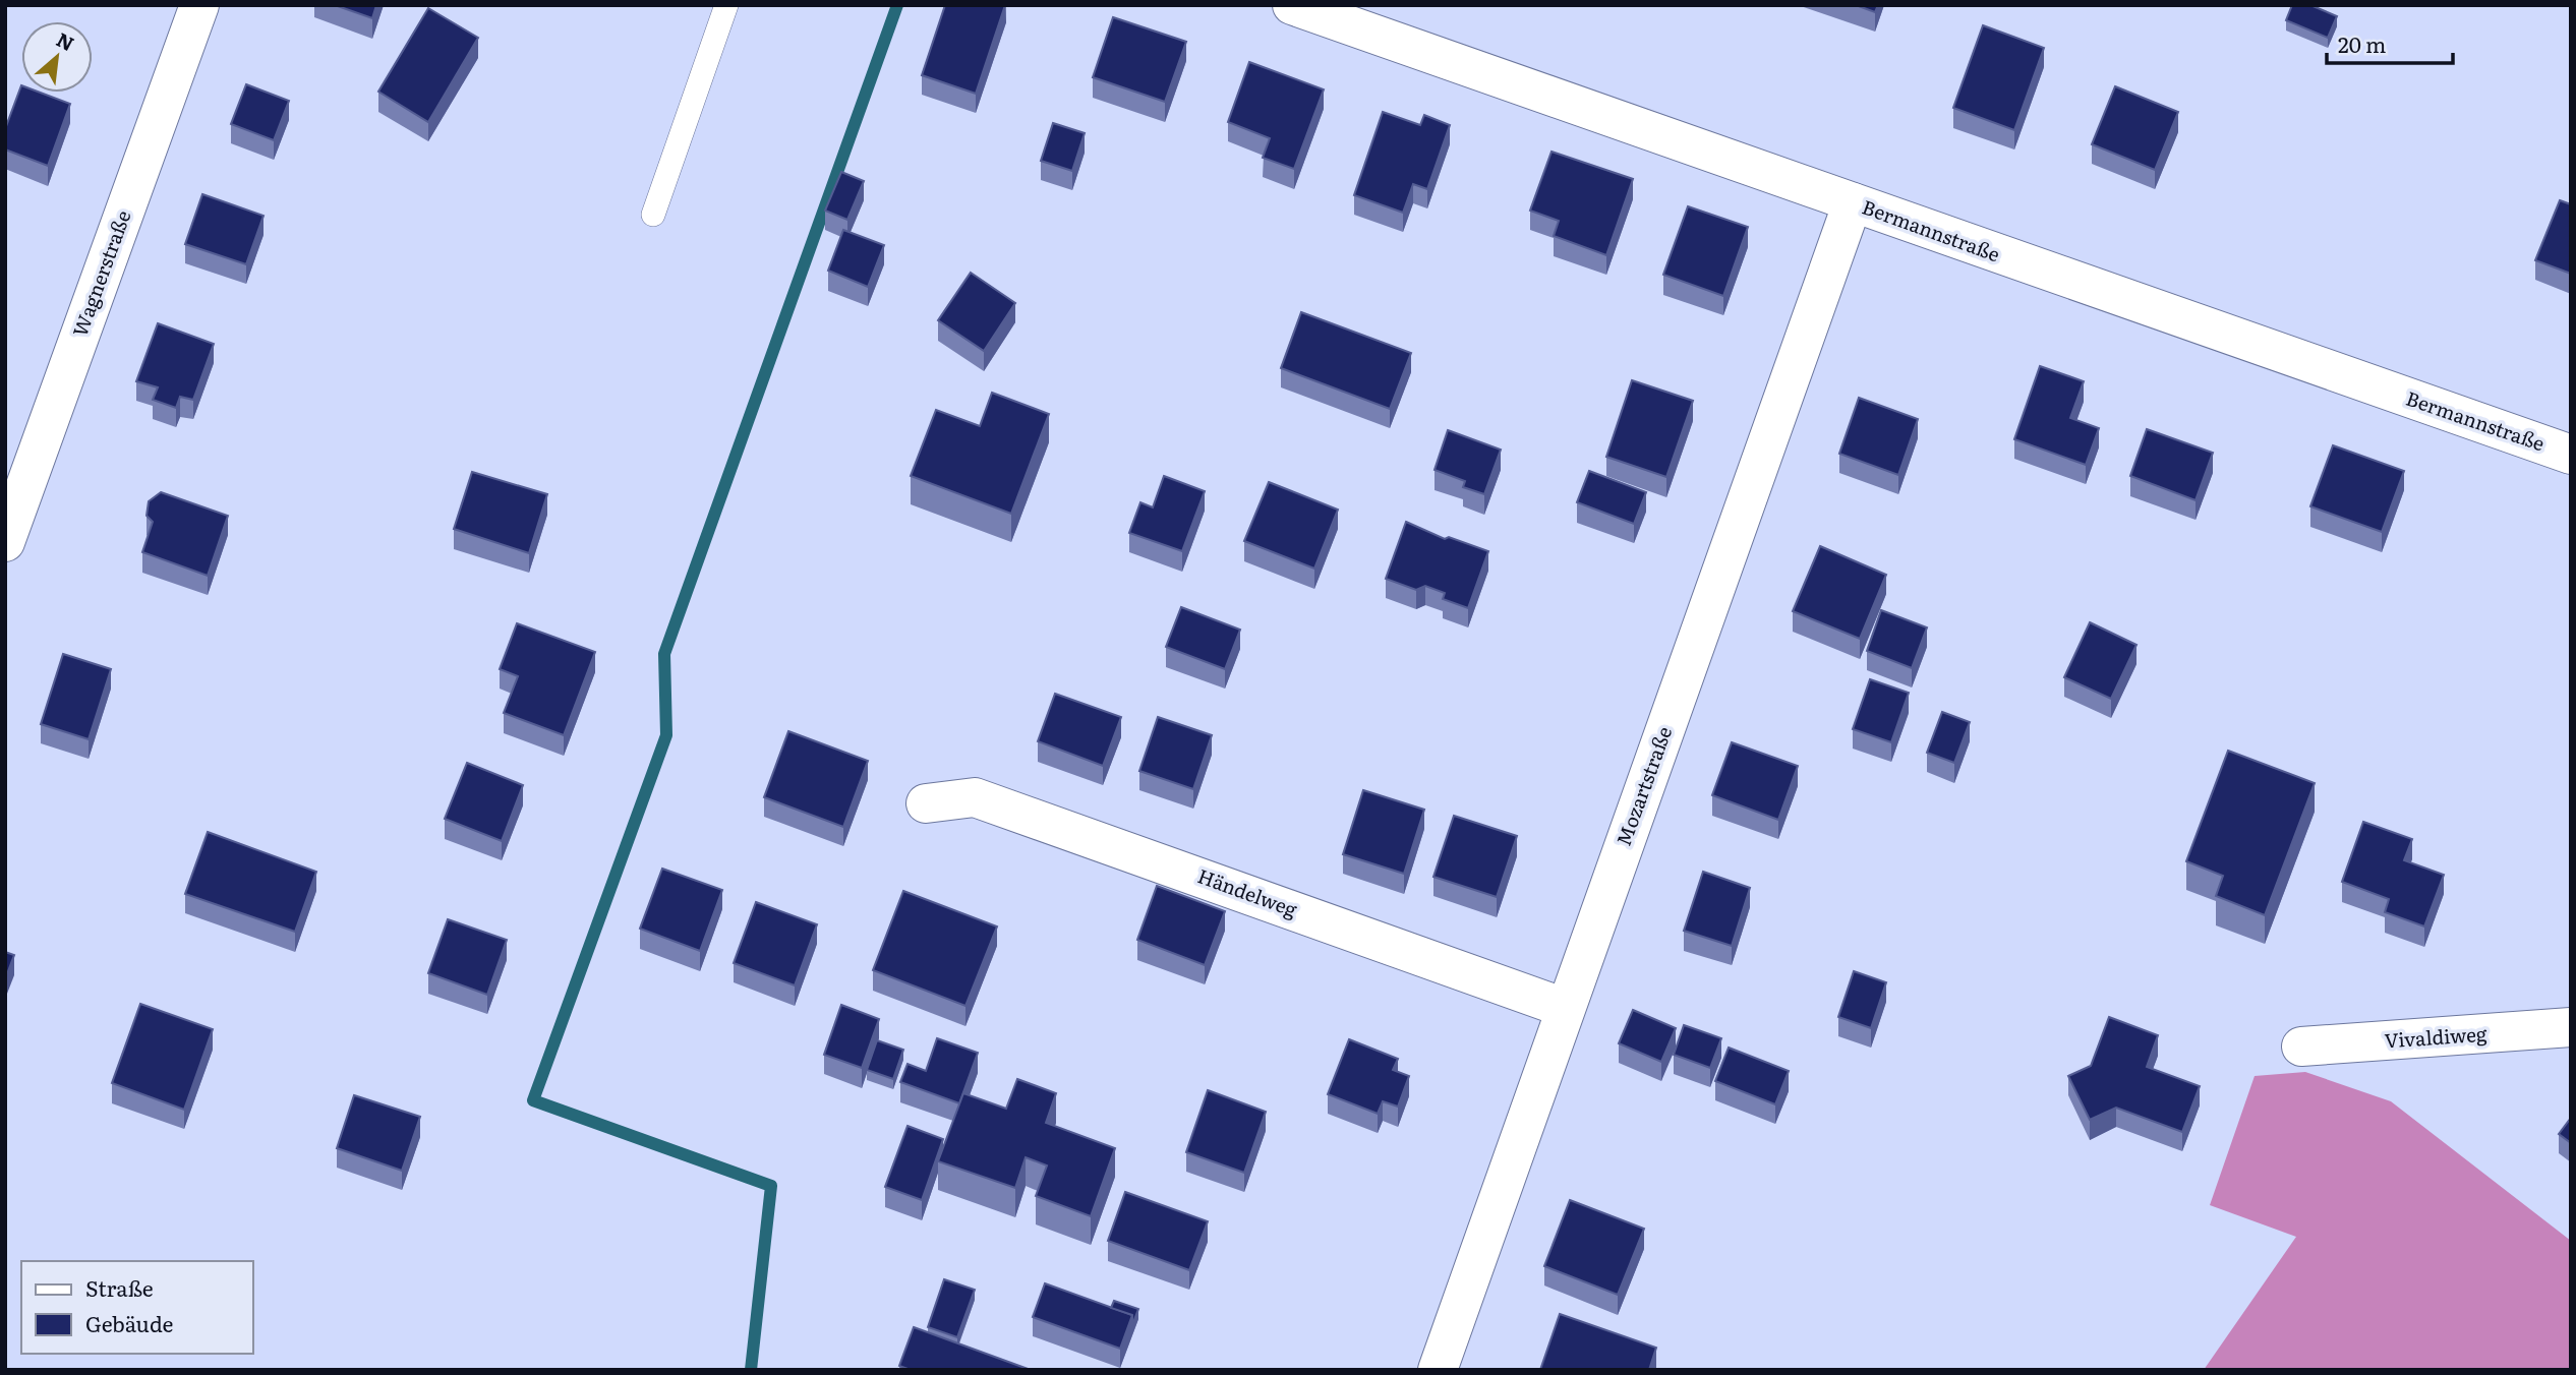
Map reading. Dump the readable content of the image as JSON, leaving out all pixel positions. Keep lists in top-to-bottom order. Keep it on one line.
{"streets":{"street":["Bermannstraße","Wagnerstraße","Mozartstraße","Händelweg","Vivaldiweg"]},"crossings":[["Bermannstraße","Mozartstraße"],["Mozartstraße","Händelweg"]],"legend":["Straße","Gebäude"],"scale_bar":"20 m","north":"top right"}
